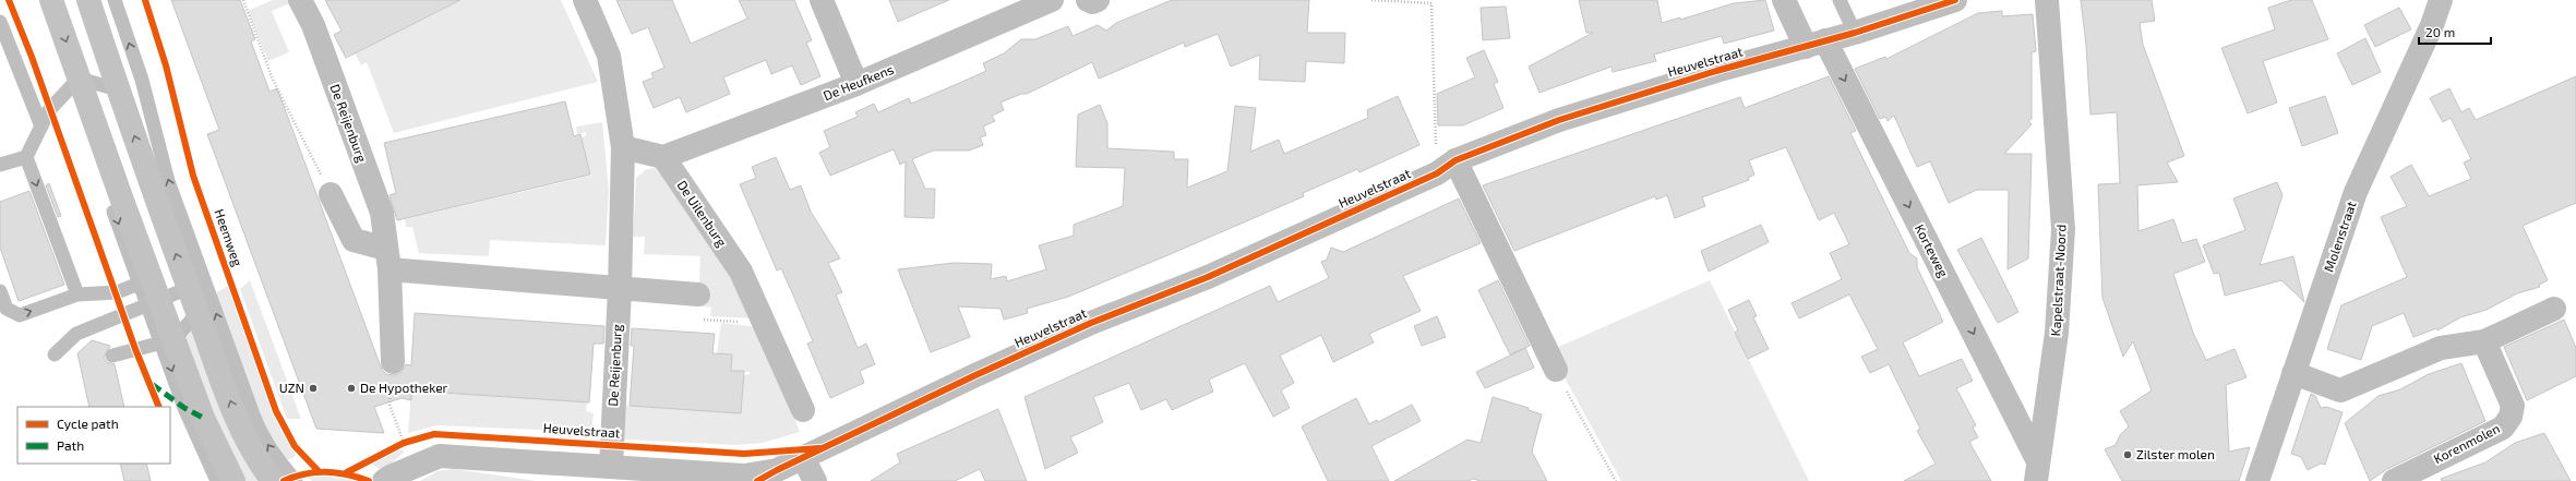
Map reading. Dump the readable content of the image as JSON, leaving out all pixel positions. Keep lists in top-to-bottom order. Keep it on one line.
{"streets":{"street":["Heuvelstraat","De Heufkens","De Reijenburg","De Uilenburg","Molenstraat","Korteweg","Kapelstraat-Noord","Korenmolen"],"cycle path":["Heemweg"]},"crossings":[["Heuvelstraat","De Reijenburg"],["Heuvelstraat","Korteweg"],["De Heufkens","De Uilenburg"],["Korteweg","Kapelstraat-Noord"]],"one_way":["Korteweg"],"places":["UZN","De Hypotheker","Zilster molen"],"legend":["Cycle path","Path"],"scale_bar":"20 m"}
